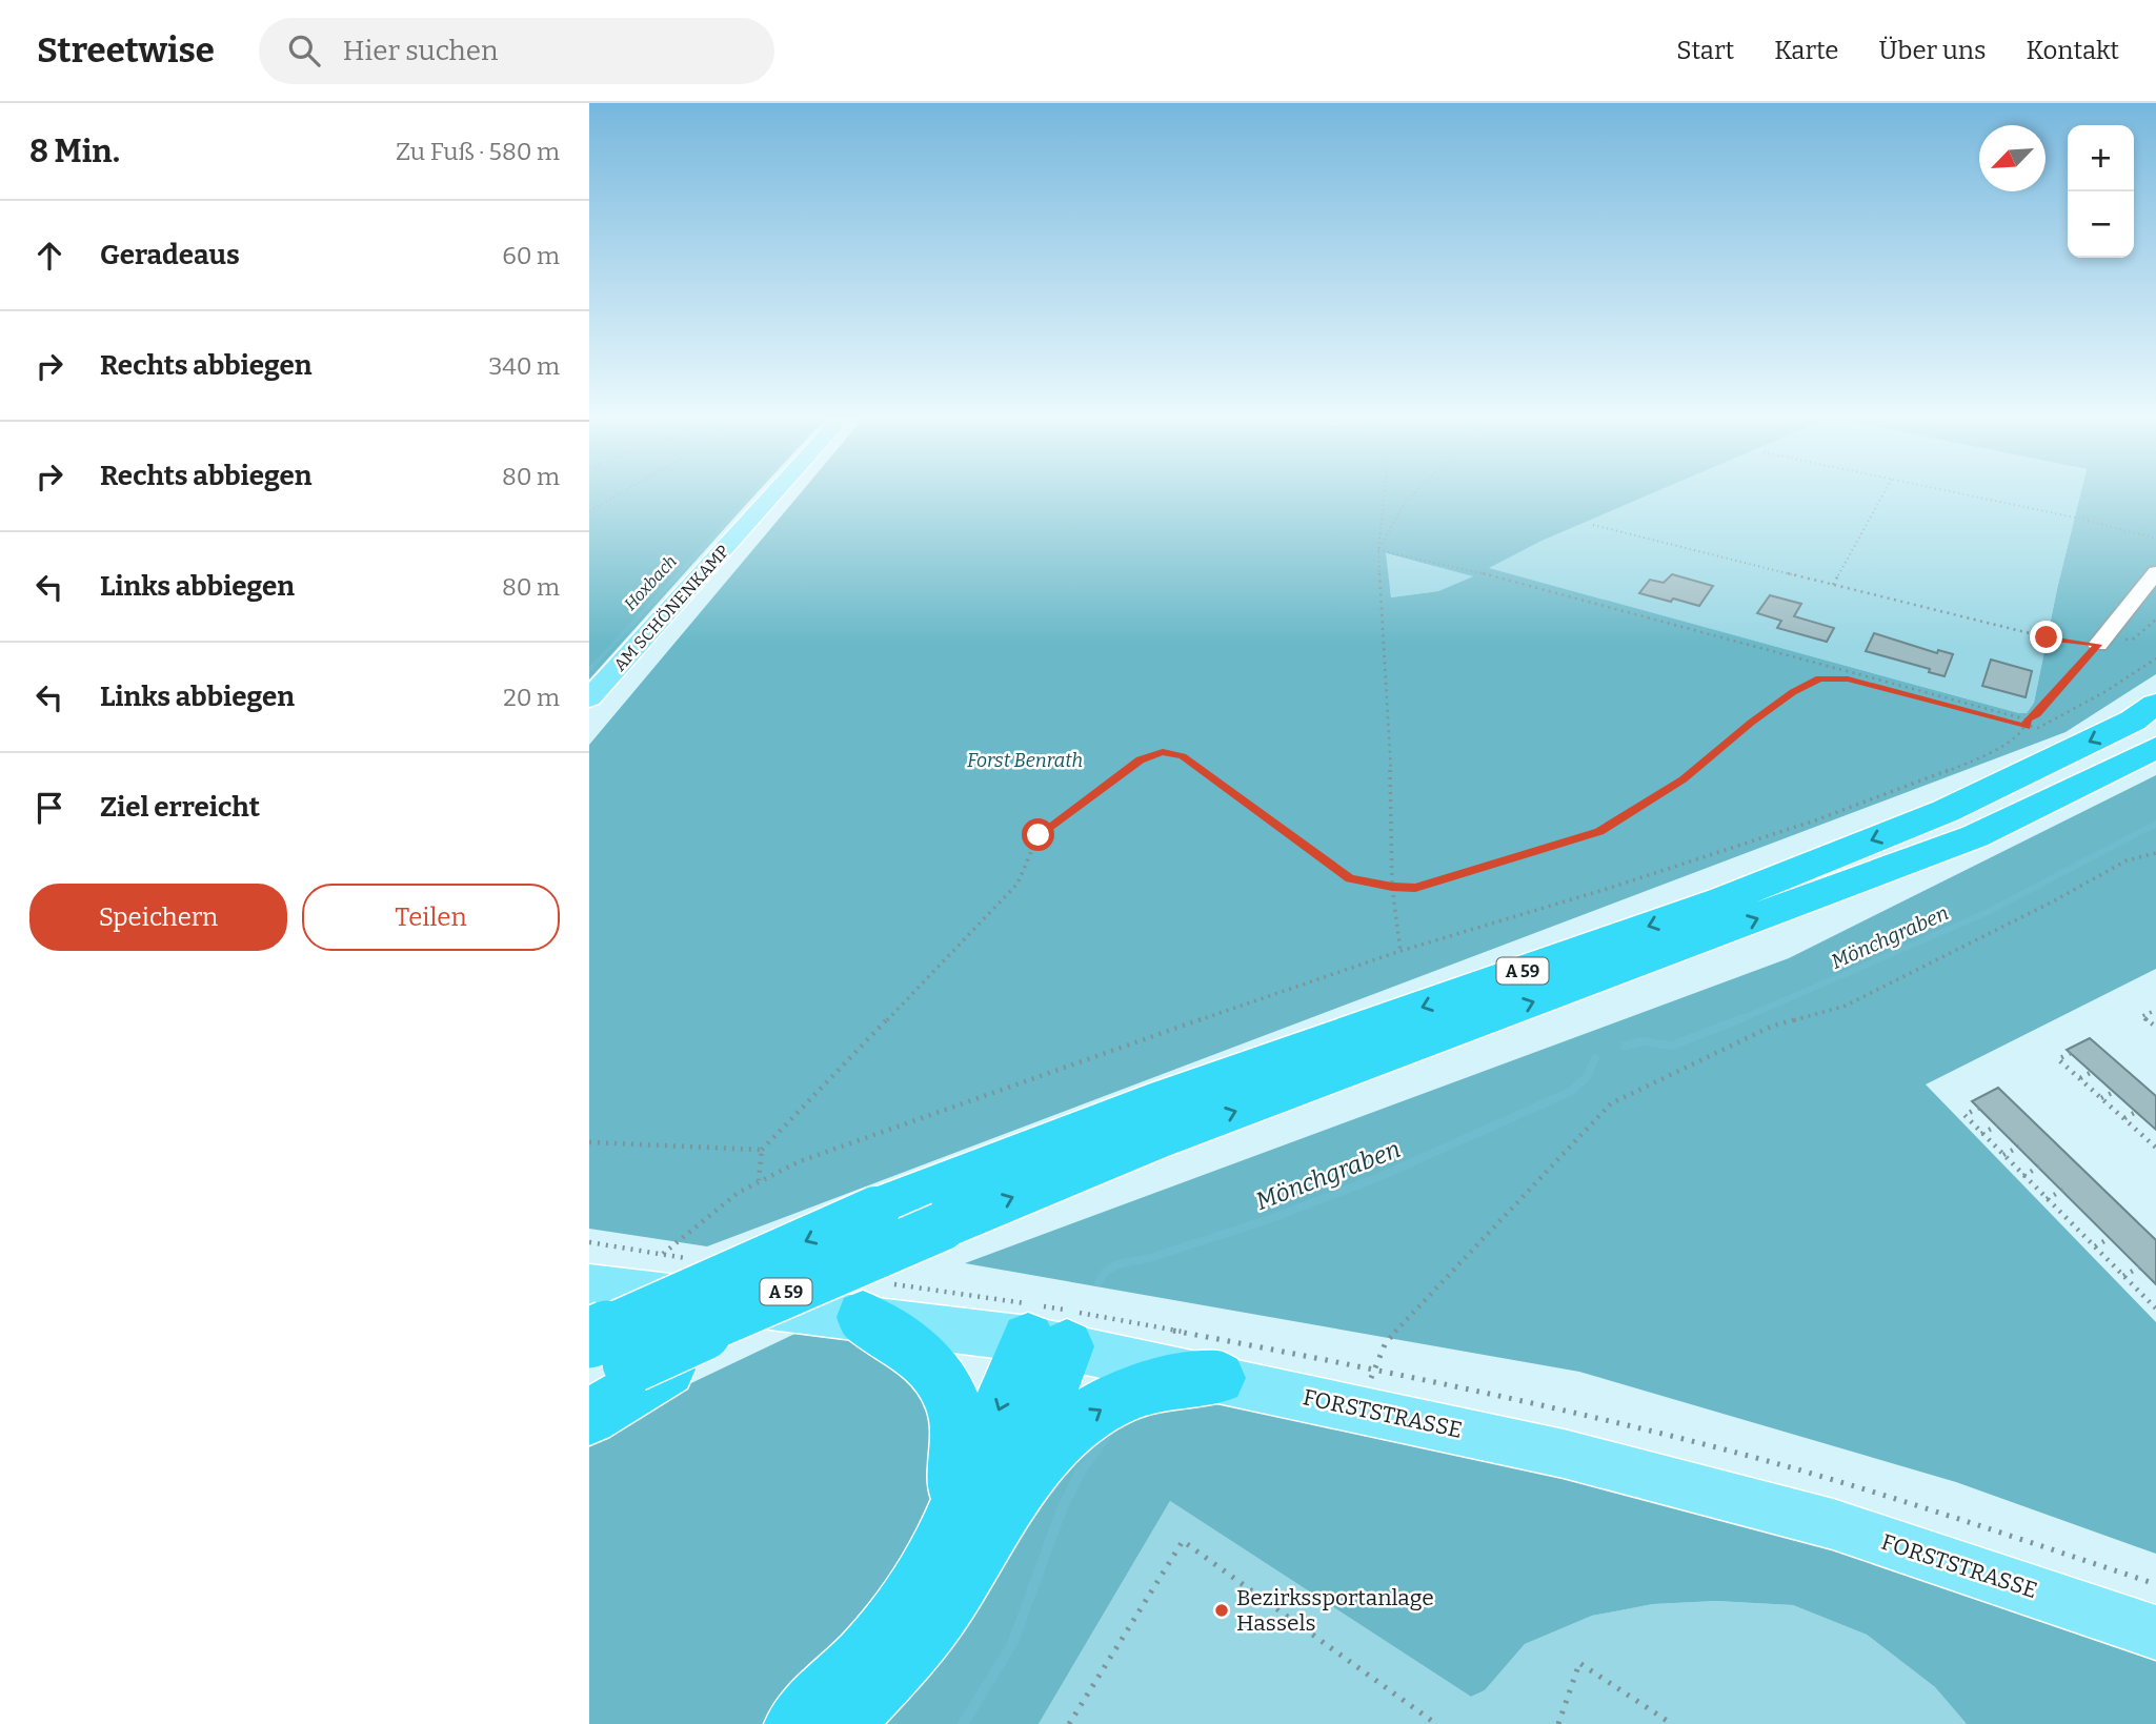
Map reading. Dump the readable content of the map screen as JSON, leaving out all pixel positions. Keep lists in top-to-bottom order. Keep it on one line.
{"streets":{"highway":["A 59"],"main road":["AM SCHÖNENKAMP","FORSTSTRASSE"]},"water":["Hoxbach","Mönchgraben"],"parks":["Forst Benrath"],"places":["Bezirkssportanlage Hassels"],"north":"bottom left","page":{"header":"Streetwise","search":"Hier suchen","nav":["Start","Karte","Über uns","Kontakt"],"heading":["8 Min.","Zu Fuß · 580 m"],"map_buttons":["+","−"],"list":[["Geradeaus","60 m"],["Rechts abbiegen","340 m"],["Rechts abbiegen","80 m"],["Links abbiegen","80 m"],["Links abbiegen","20 m"],"Ziel erreicht"],"buttons":["Speichern","Teilen"]}}
